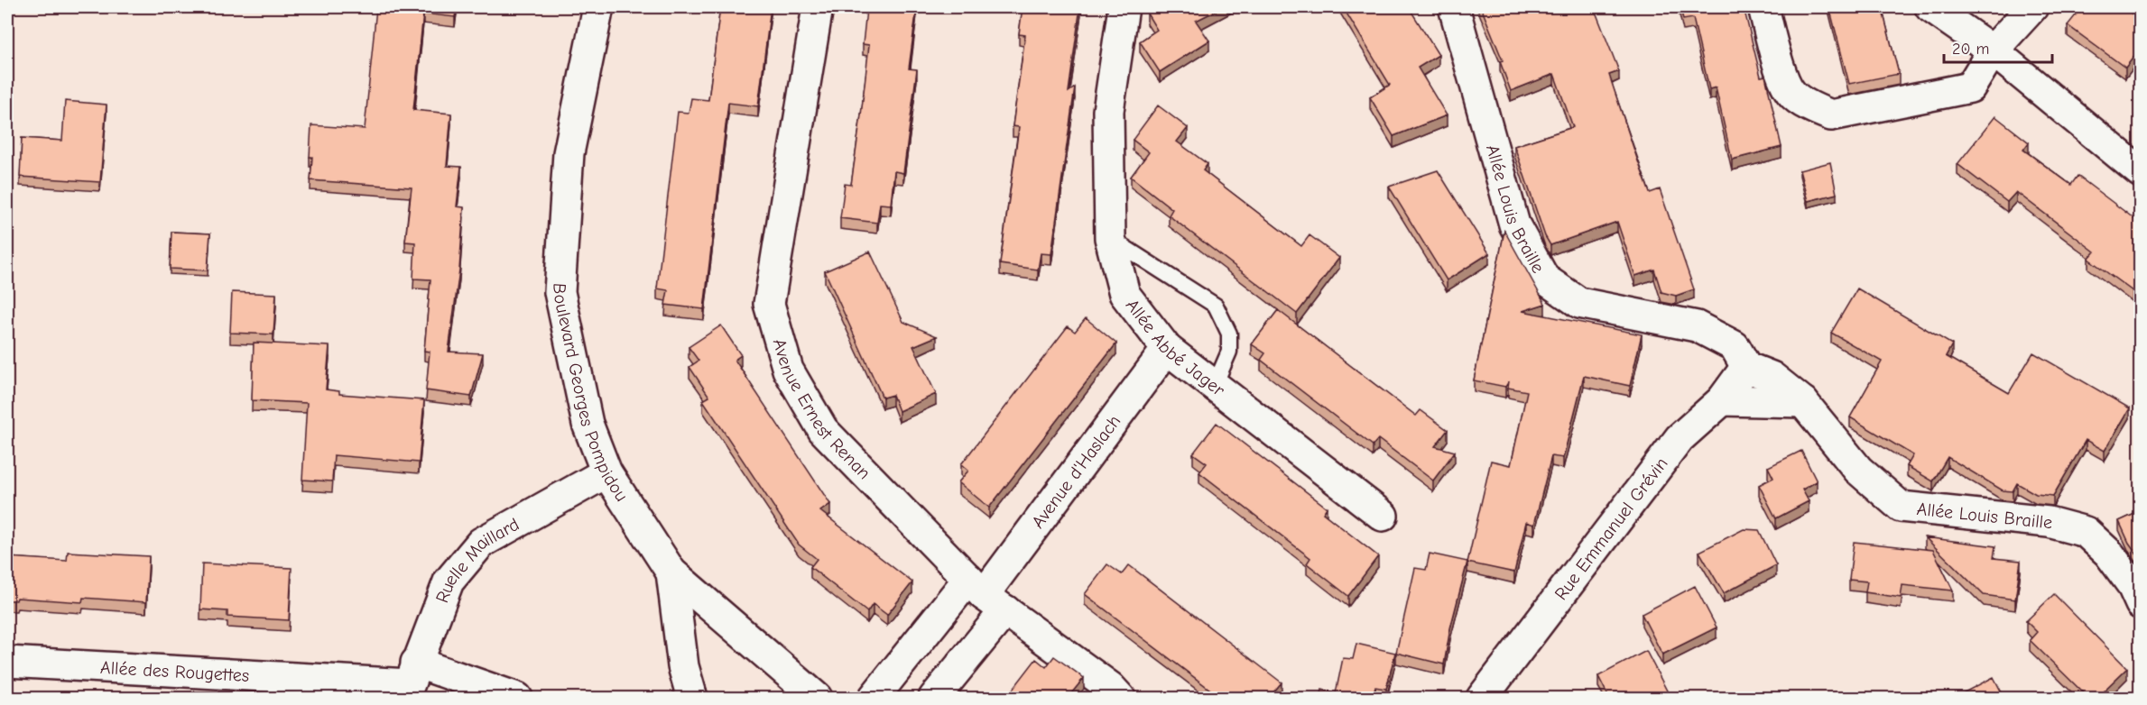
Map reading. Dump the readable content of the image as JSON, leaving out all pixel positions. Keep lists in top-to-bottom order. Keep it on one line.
{"streets":{"street":["Allée Louis Braille","Allée Abbé Jager","Boulevard Georges Pompidou","Avenue Ernest Renan","Avenue d'Haslach","Rue Emmanuel Grévin","Ruelle Maillard","Allée des Rougettes"]},"crossings":[["Allée Louis Braille","Rue Emmanuel Grévin"],["Allée Abbé Jager","Avenue d'Haslach"],["Boulevard Georges Pompidou","Ruelle Maillard"],["Avenue Ernest Renan","Avenue d'Haslach"],["Ruelle Maillard","Allée des Rougettes"]],"scale_bar":"20 m"}
